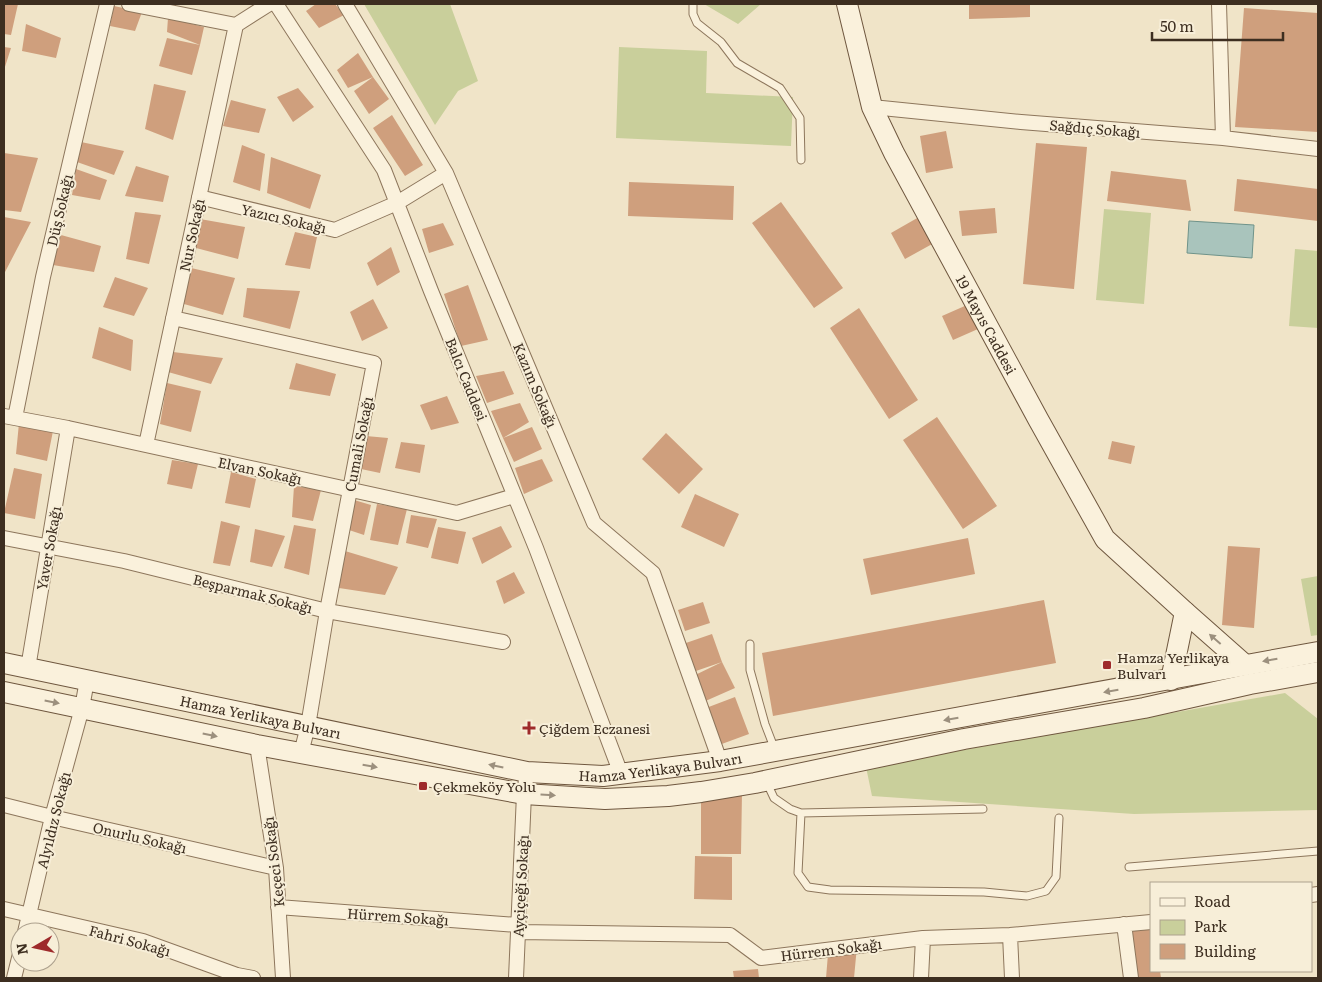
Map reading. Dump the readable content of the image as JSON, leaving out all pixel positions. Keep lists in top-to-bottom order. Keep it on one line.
{"streets":{"main road":["19 Mayıs Caddesi","Hamza Yerlikaya Bulvarı"],"street":["Sağdıç Sokağı","Düş Sokağı","Yazıcı Sokağı","Nur Sokağı","Balcı Caddesi","Kazım Sokağı","Cumali Sokağı","Elvan Sokağı","Yaver Sokağı","Beşparmak Sokağı","Alyıldız Sokağı","Onurlu Sokağı","Keçeci Sokağı","Ayçiçeği Sokağı","Hürrem Sokağı","Fahri Sokağı"]},"crossings":[["Sağdıç Sokağı","19 Mayıs Caddesi"],["Düş Sokağı","Elvan Sokağı"],["Yazıcı Sokağı","Nur Sokağı"],["Yazıcı Sokağı","Balcı Caddesi"],["Yazıcı Sokağı","Kazım Sokağı"],["Nur Sokağı","Cumali Sokağı"],["Nur Sokağı","Elvan Sokağı"],["19 Mayıs Caddesi","Hamza Yerlikaya Bulvarı"],["Balcı Caddesi","Elvan Sokağı"],["Balcı Caddesi","Hamza Yerlikaya Bulvarı"],["Kazım Sokağı","Hamza Yerlikaya Bulvarı"],["Cumali Sokağı","Elvan Sokağı"],["Cumali Sokağı","Beşparmak Sokağı"],["Cumali Sokağı","Hamza Yerlikaya Bulvarı"],["Elvan Sokağı","Yaver Sokağı"],["Yaver Sokağı","Beşparmak Sokağı"],["Yaver Sokağı","Hamza Yerlikaya Bulvarı"],["Hamza Yerlikaya Bulvarı","Alyıldız Sokağı"],["Hamza Yerlikaya Bulvarı","Keçeci Sokağı"],["Hamza Yerlikaya Bulvarı","Ayçiçeği Sokağı"],["Alyıldız Sokağı","Onurlu Sokağı"],["Alyıldız Sokağı","Fahri Sokağı"],["Onurlu Sokağı","Keçeci Sokağı"],["Keçeci Sokağı","Hürrem Sokağı"],["Ayçiçeği Sokağı","Hürrem Sokağı"]],"places":{"transit":["Hamza Yerlikaya Bulvarı","Çekmeköy Yolu"],"health":["Çiğdem Eczanesi"]},"legend":["Road","Park","Building"],"scale_bar":"50 m","north":"left"}
